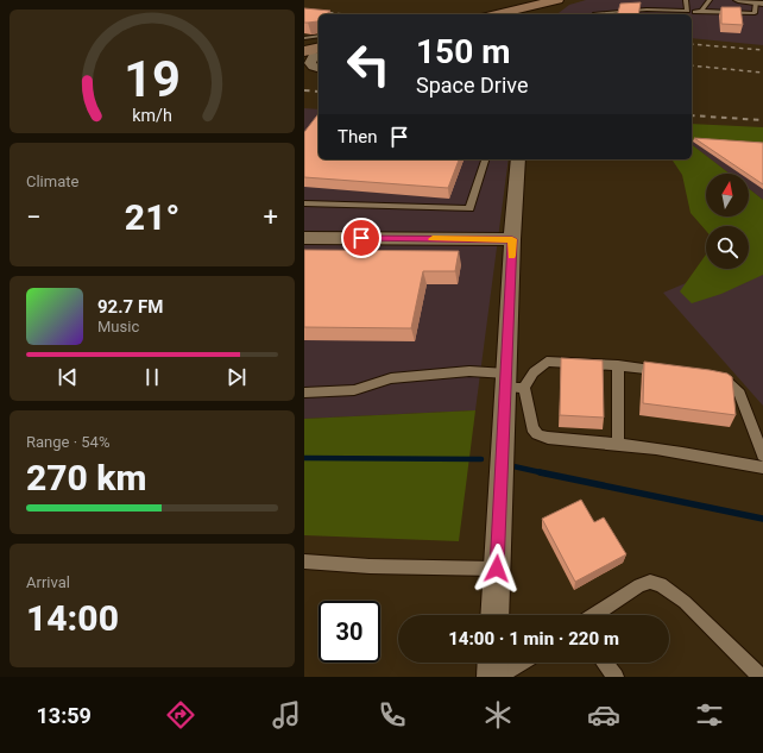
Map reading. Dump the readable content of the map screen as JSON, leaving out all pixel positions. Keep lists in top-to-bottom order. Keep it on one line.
{"north":"top","page":{"turn":["150 m","Space Drive"],"then":"Then","tile":["Climate",["Range · 54%","270 km"],["Arrival","14:00"]],"heat":["−","21°","+"],"song":["92.7 FM","Music"],"limit":"30","trip":"14:00 · 1 min · 220 m","tabs":"13:59","gauge":["19","km/h"]}}
